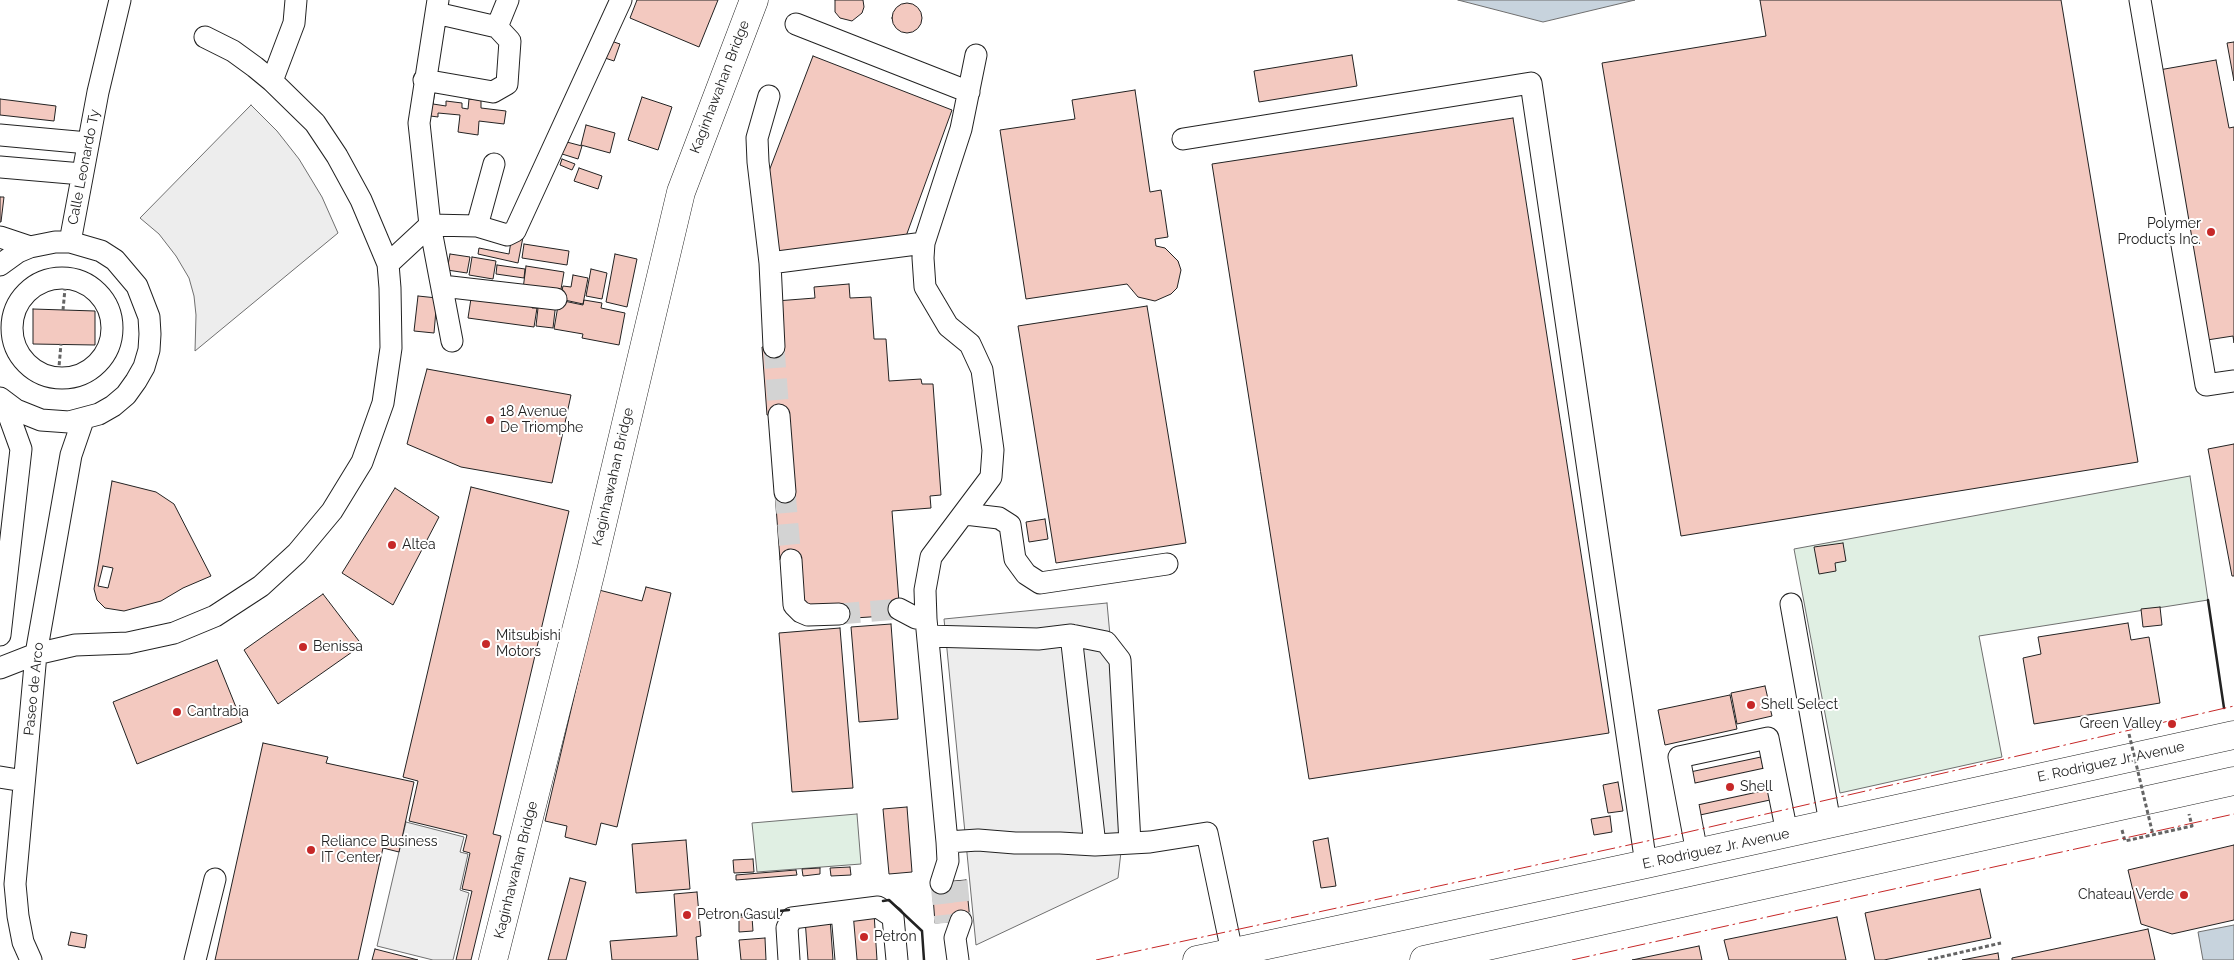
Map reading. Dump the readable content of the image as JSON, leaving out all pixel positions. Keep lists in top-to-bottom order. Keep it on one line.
{"streets":{"main road":["Kaginhawahan Bridge","E. Rodriguez Jr. Avenue"],"street":["Calle Leonardo Ty","Paseo de Arco"]},"places":["Polymer Products Inc.","18 Avenue De Triomphe","Altea","Mitsubishi Motors","Benissa","Shell Select","Cantrabia","Green Valley","Shell","Reliance Business IT Center","Chateau Verde","Petron Gasul","Petron"]}
